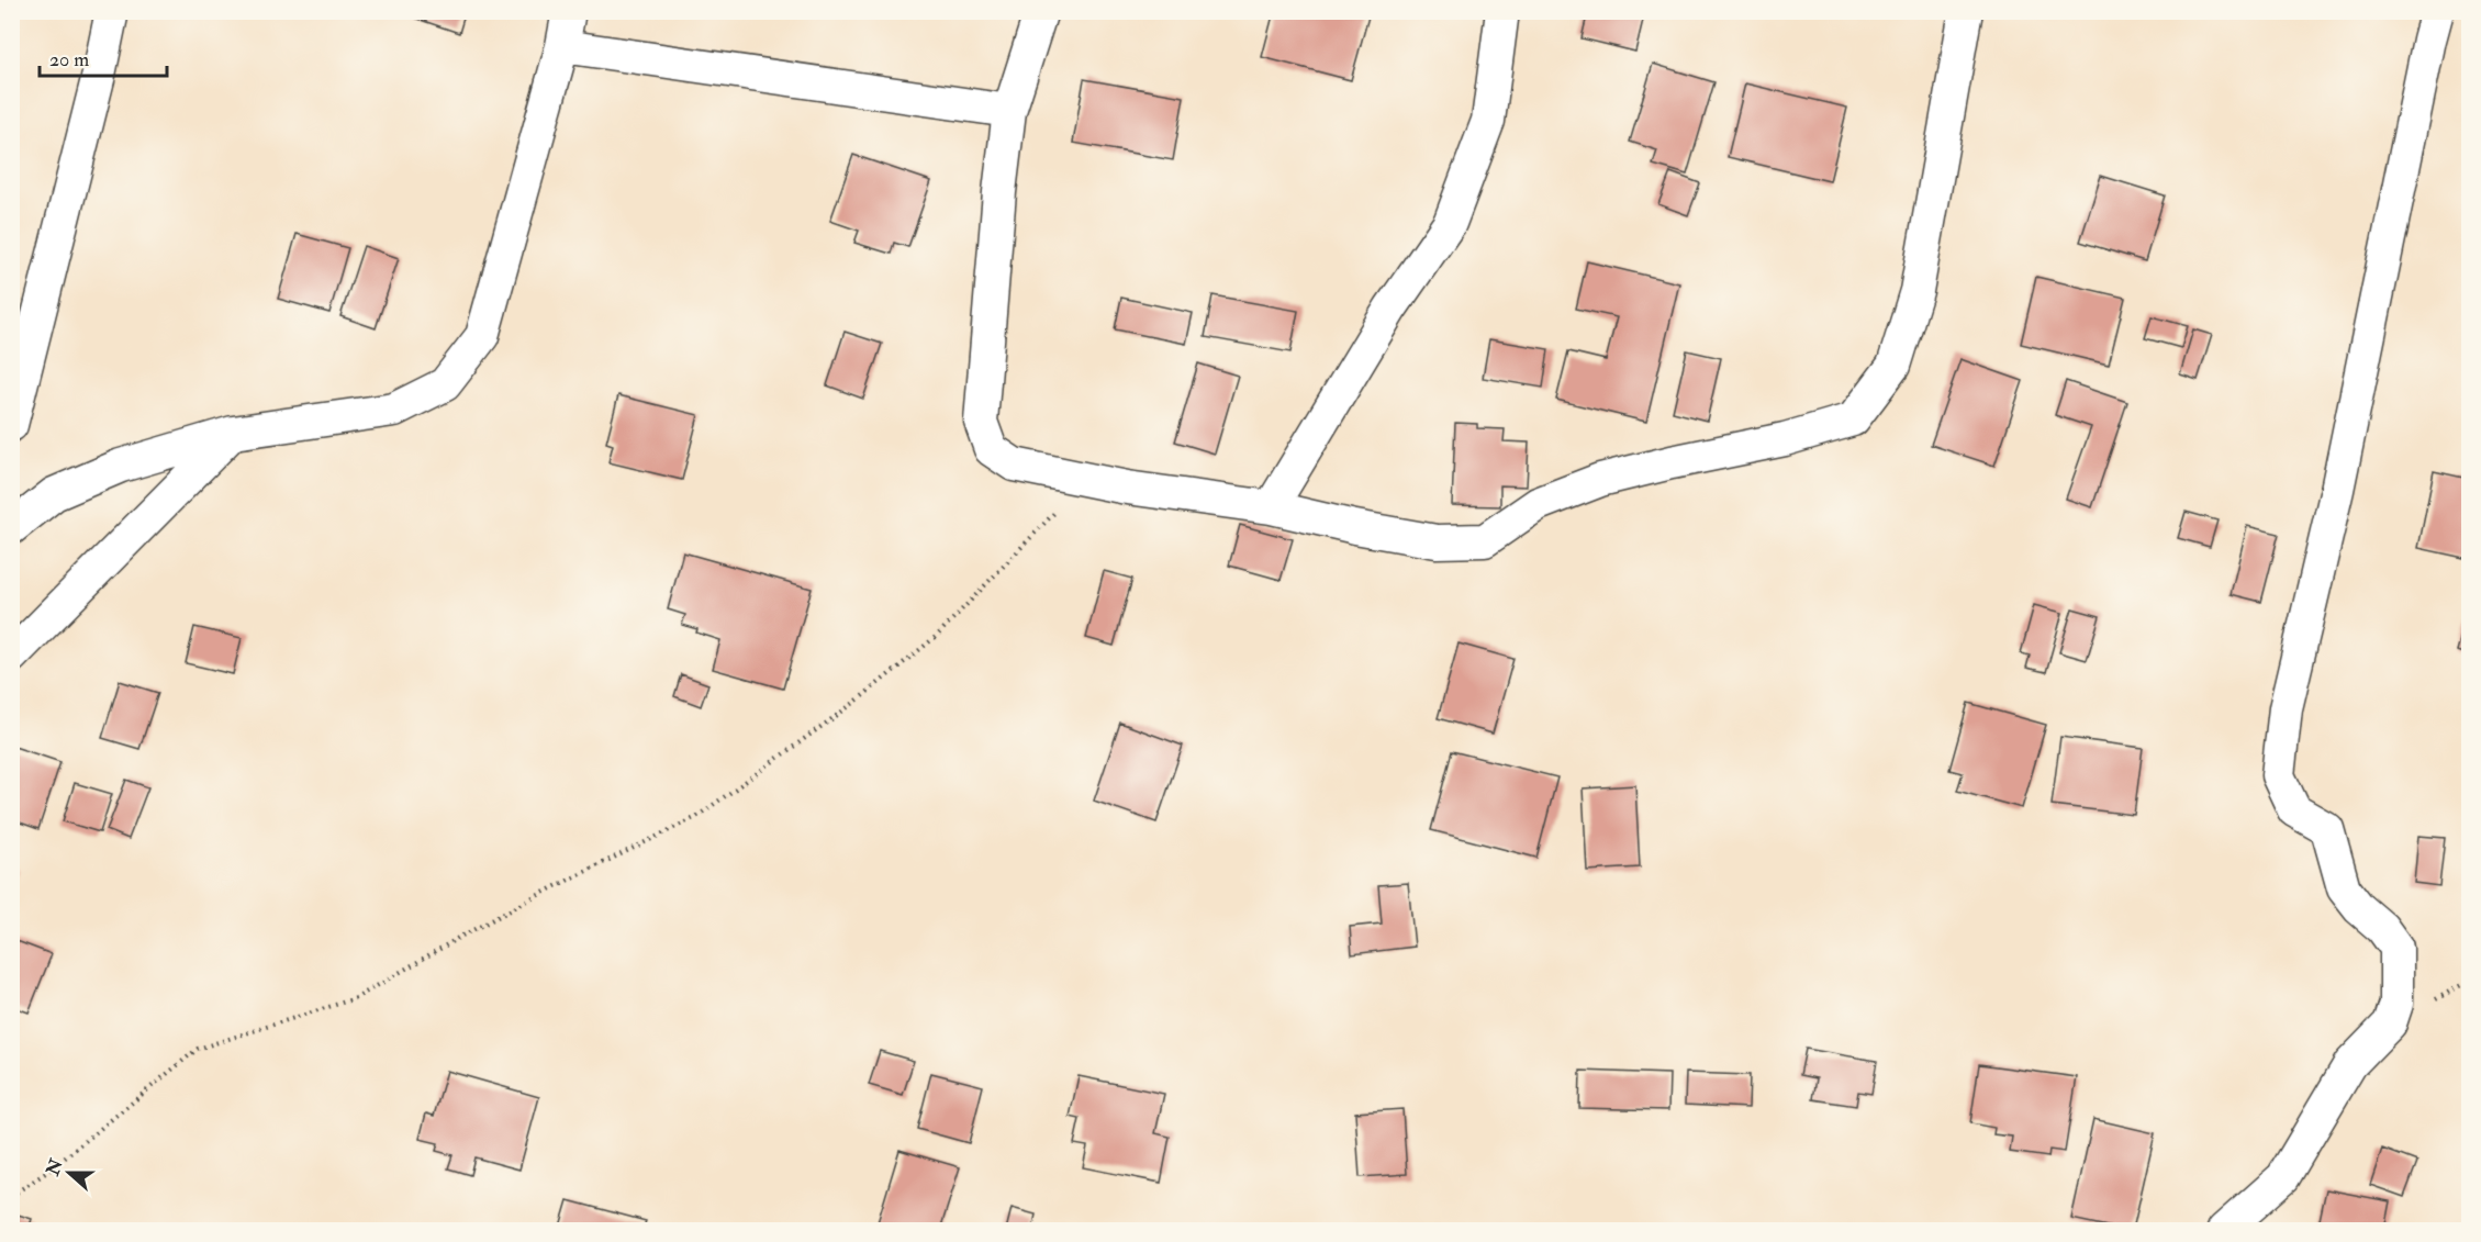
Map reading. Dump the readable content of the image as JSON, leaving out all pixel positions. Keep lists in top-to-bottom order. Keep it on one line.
{"scale_bar":"20 m","north":"left"}
